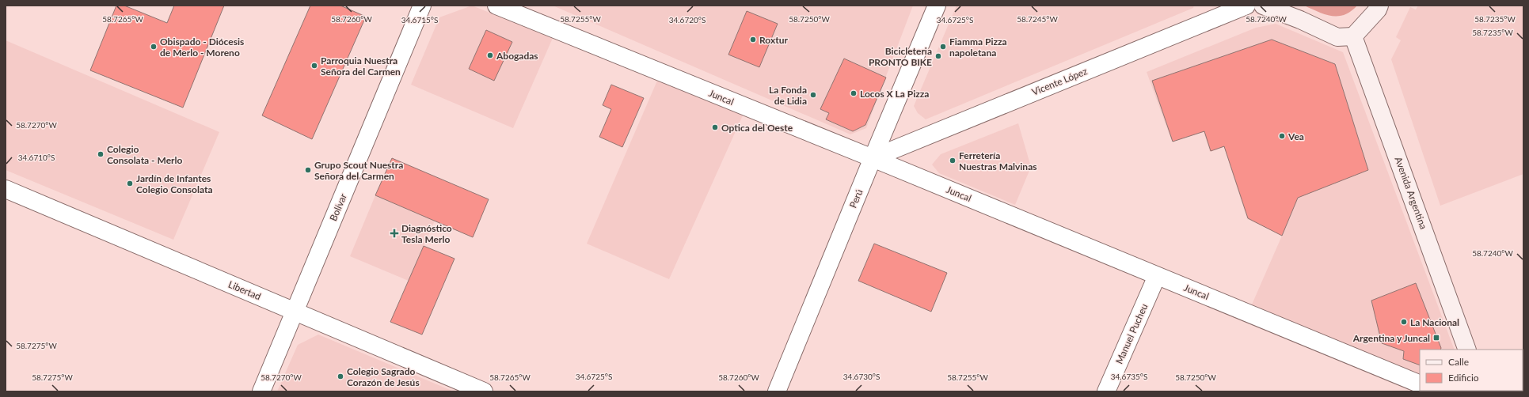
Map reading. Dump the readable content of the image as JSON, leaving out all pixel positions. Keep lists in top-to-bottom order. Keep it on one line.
{"streets":{"main road":["Avenida Argentina"],"street":["Vicente López","Juncal","Perú","Bolívar","Libertad","Manuel Pucheu"]},"crossings":[["Vicente López","Juncal"],["Vicente López","Perú"],["Juncal","Perú"],["Juncal","Manuel Pucheu"],["Bolívar","Libertad"]],"places":{"other":["Roxtur","Obispado - Diócesis de Merlo - Moreno","Fiamma Pizza napoletana","Abogadas","Bicicleteria PRONTO BIKE","Parroquia Nuestra Señora del Carmen","Locos X La Pizza","La Fonda de Lidia","Optica del Oeste","Vea","Colegio Consolata - Merlo","Ferretería Nuestras Malvinas","Grupo Scout Nuestra Señora del Carmen","Jardín de Infantes Colegio Consolata","La Nacional","Colegio Sagrado Corazón de Jesús"],"health":["Diagnóstico Tesla Merlo"],"transit":["Argentina y Juncal"]},"legend":["Calle","Edificio"],"coordinates":["58.7265°W","58.7260°W","58.7255°W","58.7250°W","58.7245°W","58.7240°W","58.7235°W","34.6715°S","34.6720°S","34.6725°S","58.7270°W","34.6710°S","58.7275°W","34.6730°S","34.6735°S"]}
